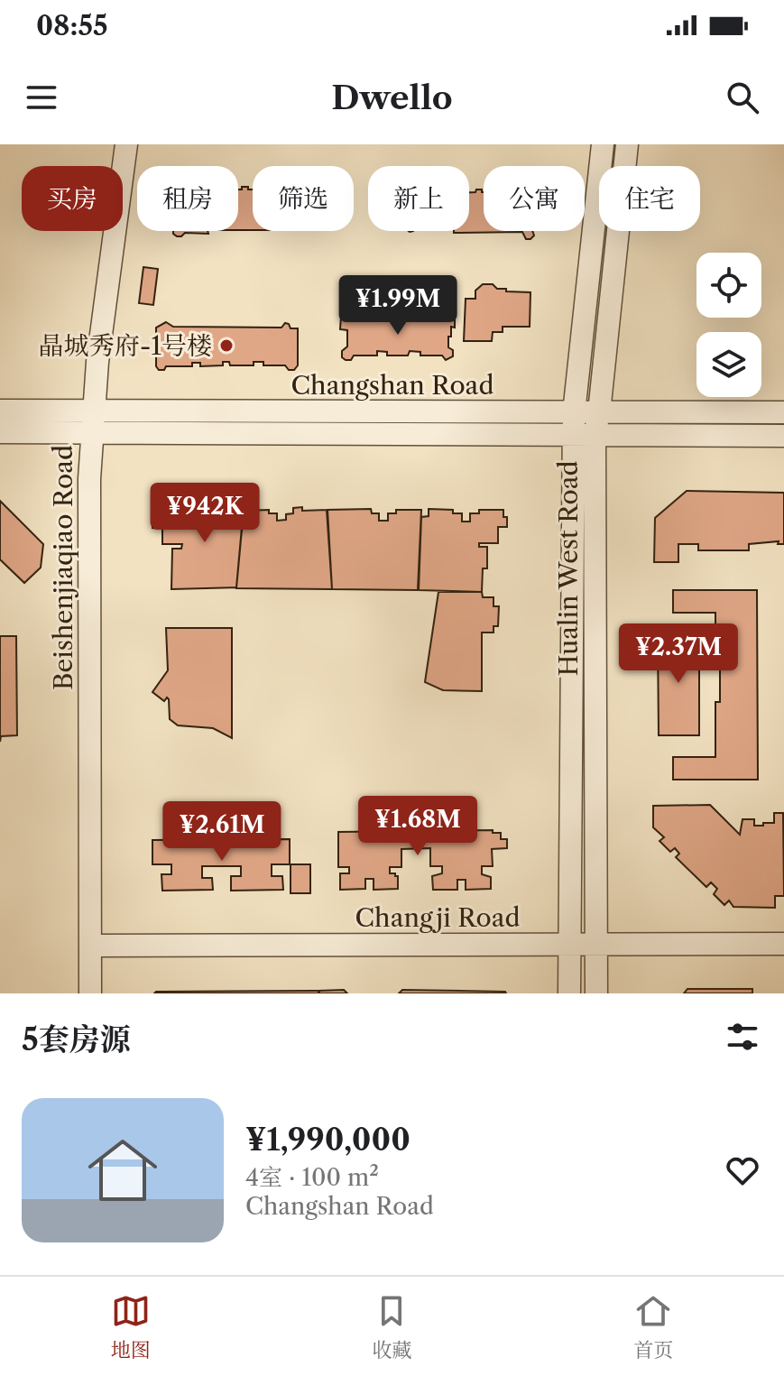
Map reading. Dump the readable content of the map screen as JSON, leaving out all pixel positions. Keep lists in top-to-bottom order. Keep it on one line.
{"streets":{"street":["Changshan Road","Beishenjiaqiao Road","Hualin West Road","Changji Road"]},"crossings":[["Changshan Road","Beishenjiaqiao Road"],["Changshan Road","Hualin West Road"],["Beishenjiaqiao Road","Changji Road"],["Hualin West Road","Changji Road"]],"places":["晶城秀府-1号楼"],"page":{"status":"08:55","header":"Dwello","chip":["买房","租房","筛选","新上","公寓","住宅"],"price":["¥1.99M","¥942K","¥2.37M","¥1.68M","¥2.61M"],"heading":"5套房源","list":[{"name":"¥1,990,000","note":"4室 · 100 m² · Changshan Road"}],"tabs":["地图","收藏","首页"]}}
